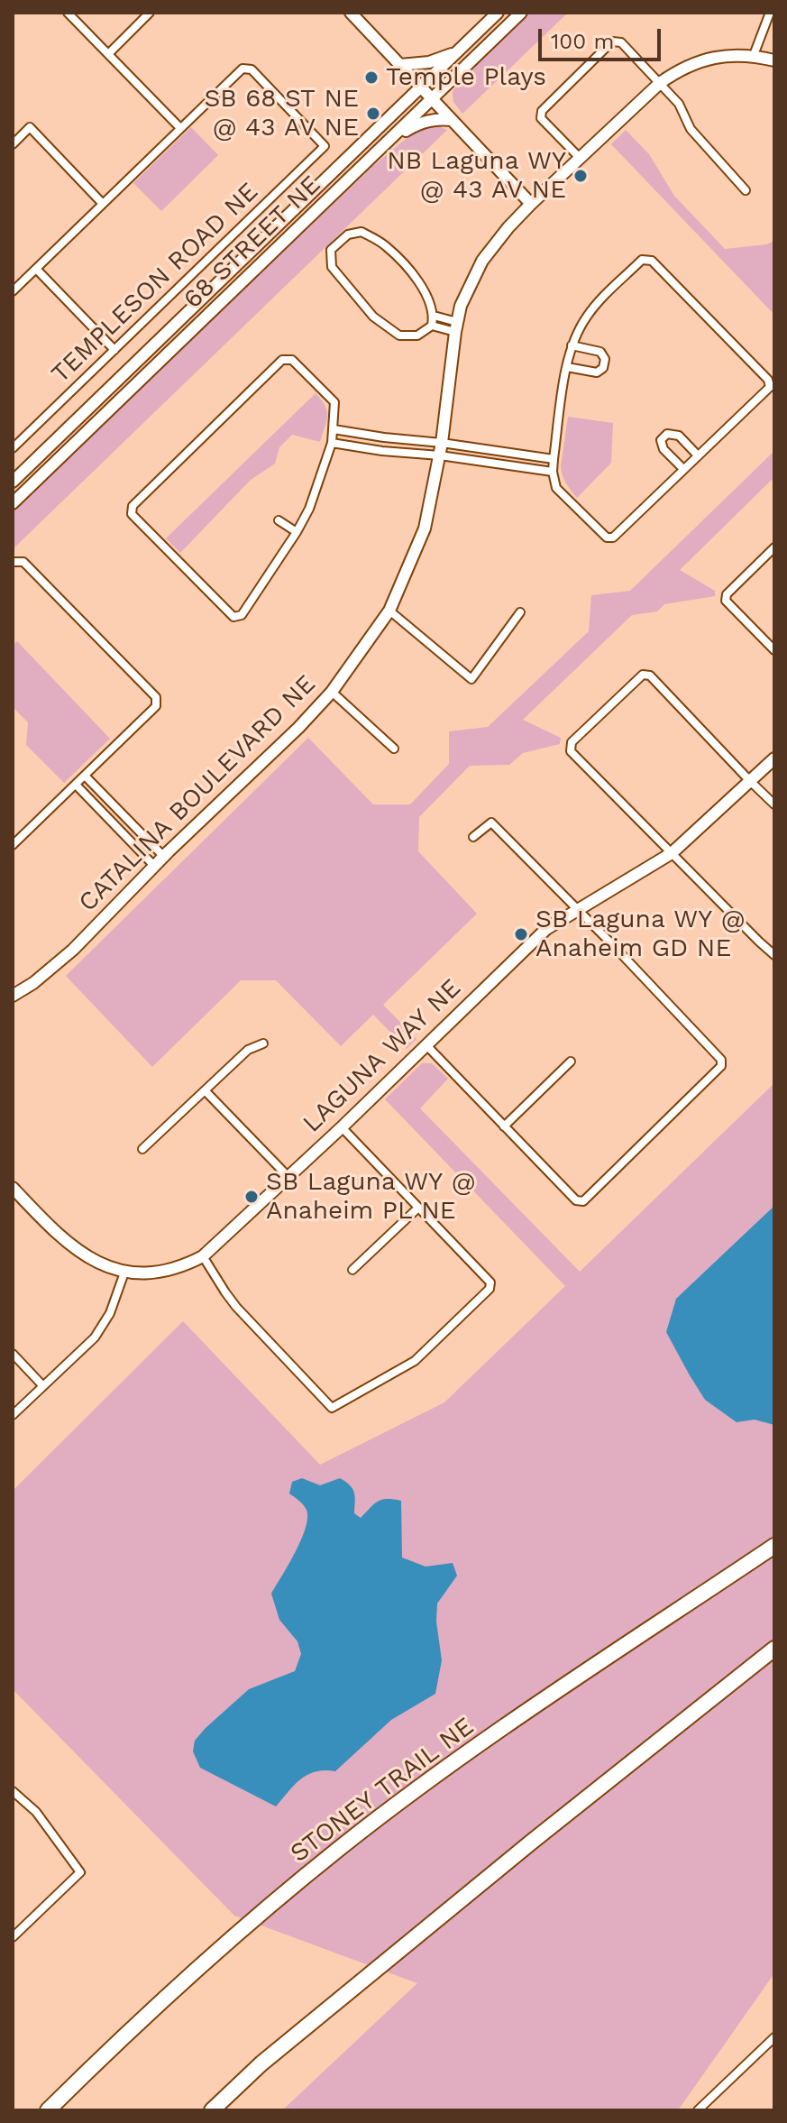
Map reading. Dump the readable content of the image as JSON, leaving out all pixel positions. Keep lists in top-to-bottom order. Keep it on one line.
{"streets":{"highway":["STONEY TRAIL NE"],"street":["68 STREET NE","TEMPLESON ROAD NE","CATALINA BOULEVARD NE","LAGUNA WAY NE"]},"places":["Temple Plays","SB 68 ST NE @ 43 AV NE","NB Laguna WY @ 43 AV NE","SB Laguna WY @ Anaheim GD NE","SB Laguna WY @ Anaheim PL NE"],"scale_bar":"100 m"}
